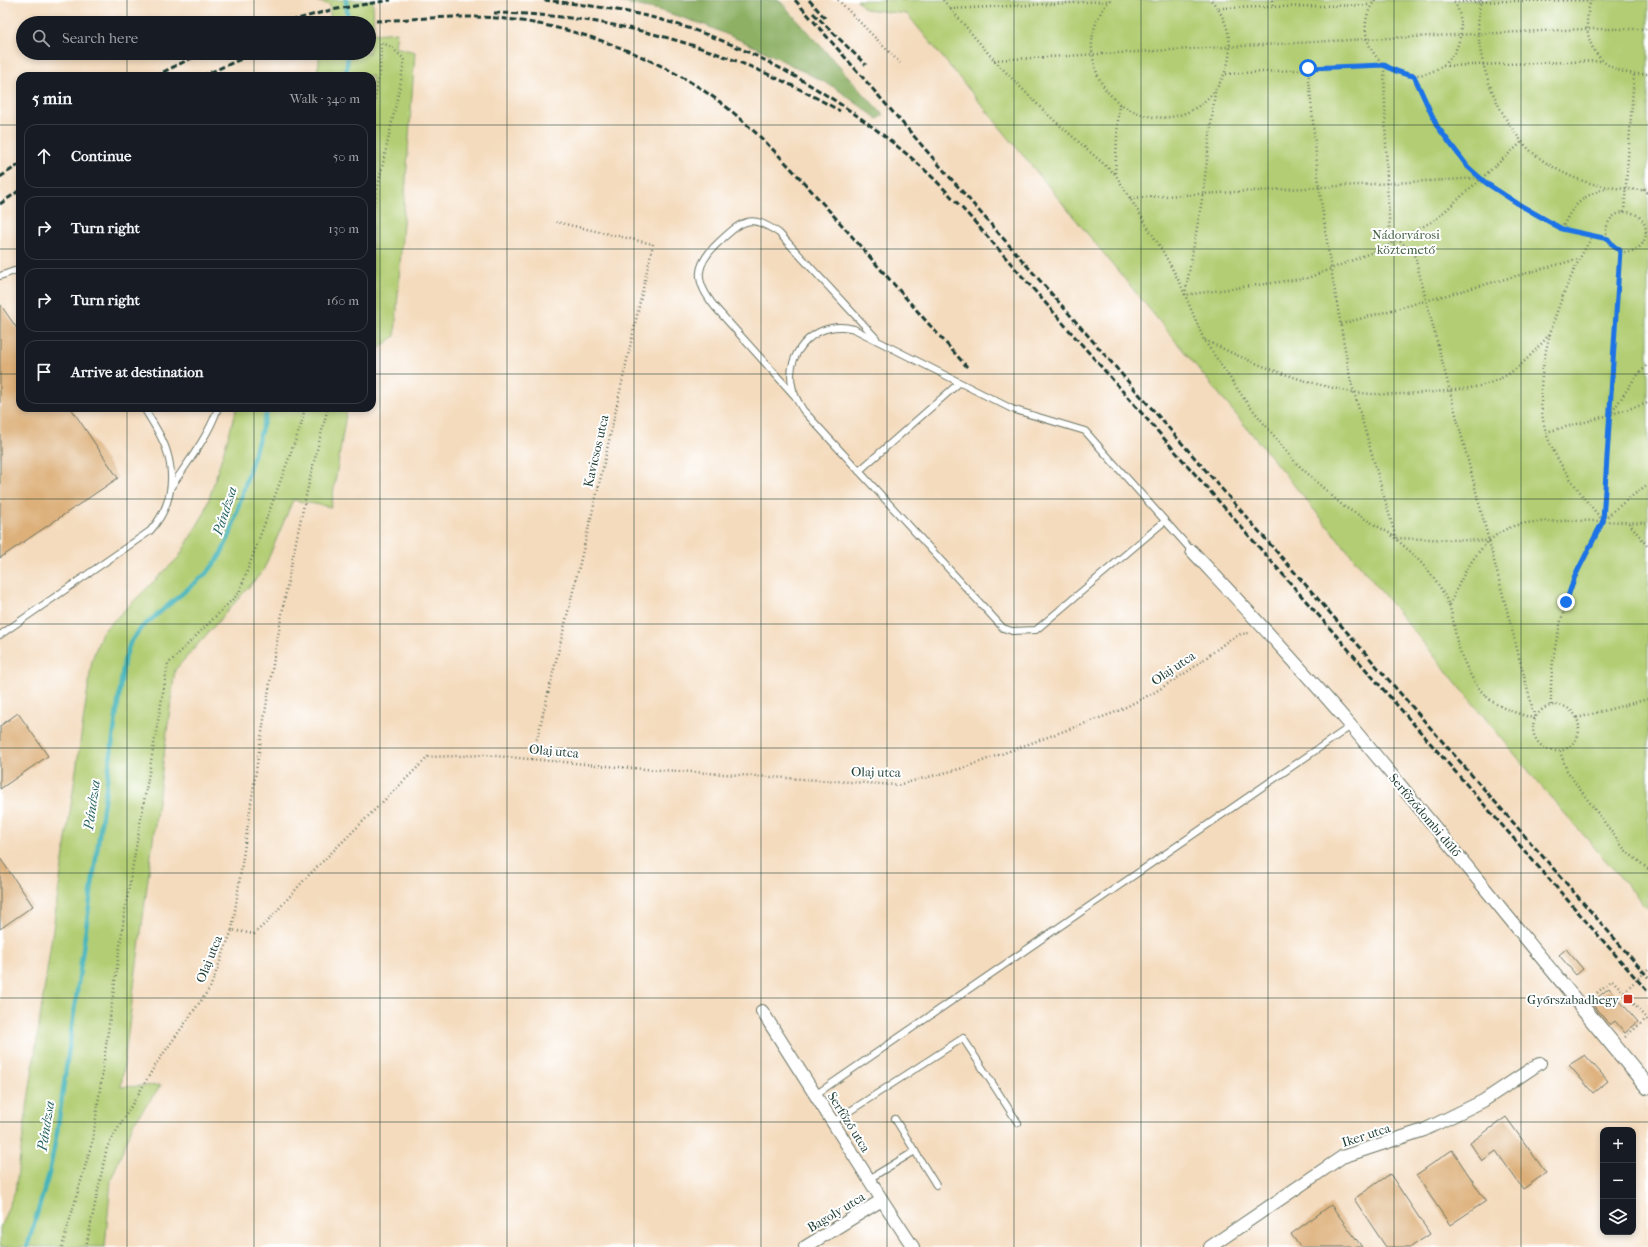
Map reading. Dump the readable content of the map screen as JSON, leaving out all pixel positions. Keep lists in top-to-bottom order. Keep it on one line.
{"streets":{"street":["Serfőződombi dűlő","Serfőző utca","Iker utca","Bagoly utca"],"path":["Kavicsos utca","Olaj utca"]},"crossings":[["Kavicsos utca","Olaj utca"],["Olaj utca","Serfőződombi dűlő"],["Serfőző utca","Bagoly utca"]],"water":["Pándzsa"],"parks":["Nádorvárosi köztemető"],"places":{"transit":["Győrszabadhegy"]},"page":{"search":"Search here","heading":["5 min","Walk · 340 m"],"list":[["Continue","50 m"],["Turn right","130 m"],["Turn right","160 m"],"Arrive at destination"],"map_buttons":["+","−"]}}
